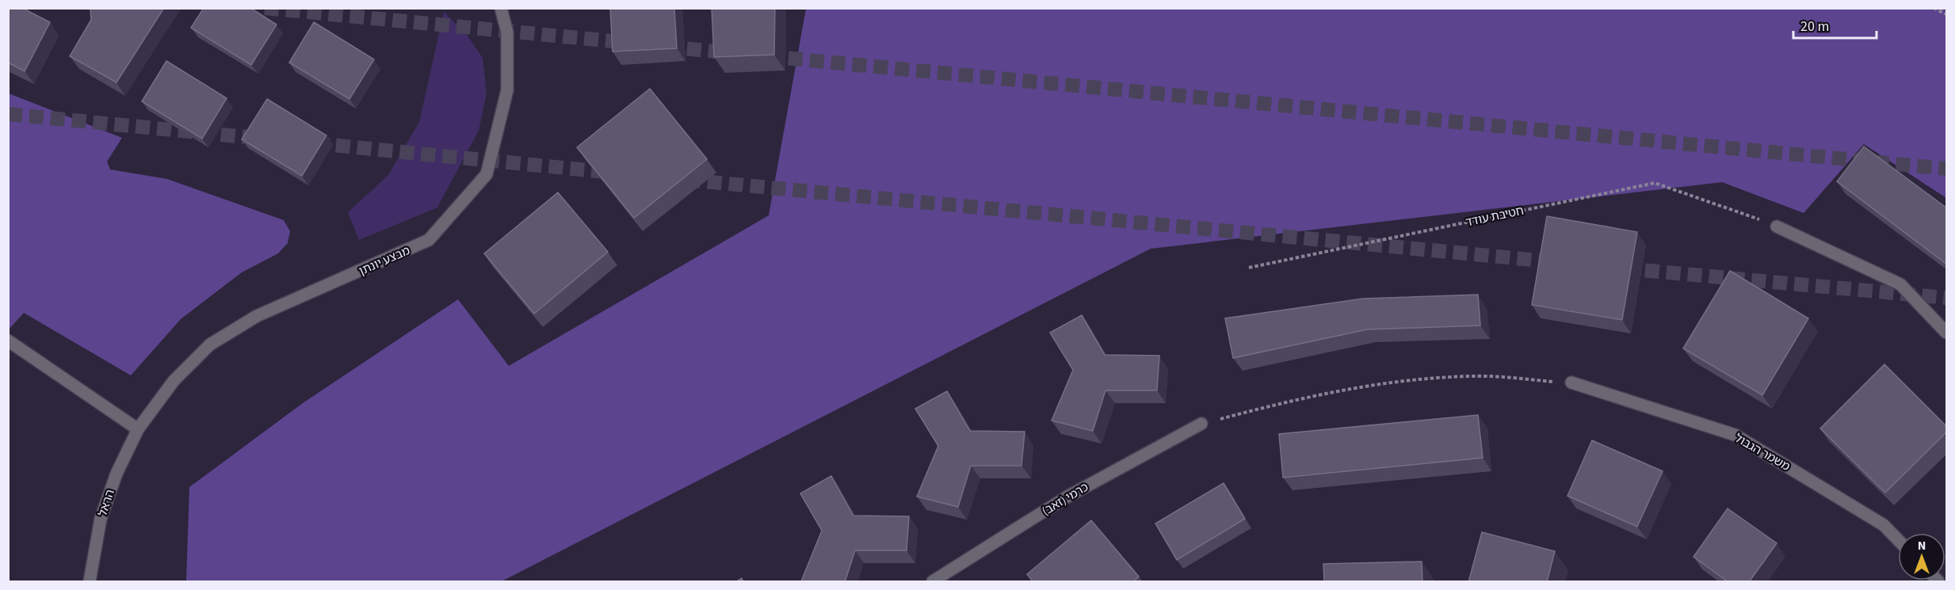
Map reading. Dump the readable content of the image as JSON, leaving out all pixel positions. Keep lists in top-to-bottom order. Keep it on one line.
{"streets":{"street":["מבצע יונתן","משמר הגבול","כרמי (זאב)","הראל"],"path":["חטיבת עודד"]},"crossings":[["מבצע יונתן","הראל"]],"scale_bar":"20 m","north":"top"}
